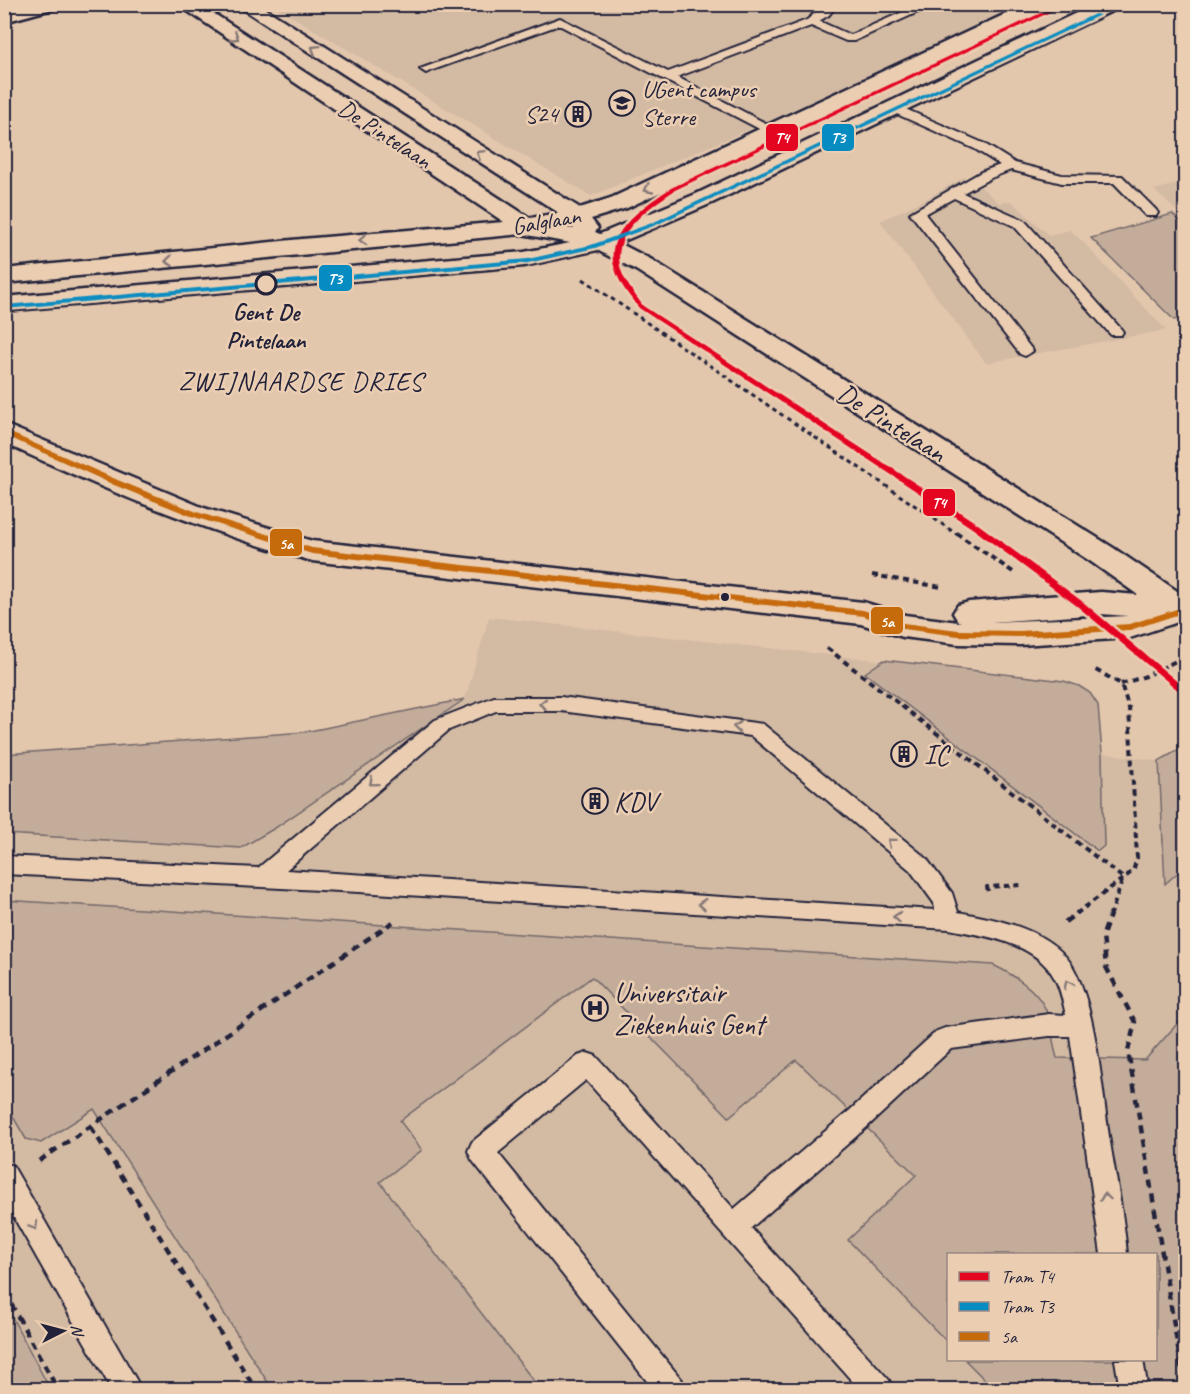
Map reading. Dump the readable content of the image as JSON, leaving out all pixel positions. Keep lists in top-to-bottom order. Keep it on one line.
{"streets":{"street":["De Pintelaan","Galglaan"]},"crossings":[["De Pintelaan","Galglaan"]],"districts":["ZWIJNAARDSE DRIES"],"places":{"school or university":["UGent campus Sterre"],"building":["S24","IC","KDV"],"other":["Gent De Pintelaan"],"hospital":["Universitair Ziekenhuis Gent"]},"lines":["tram line T4","tram line T3","transit line 5a"],"legend":["Tram T4","Tram T3","5a"],"north":"right"}
